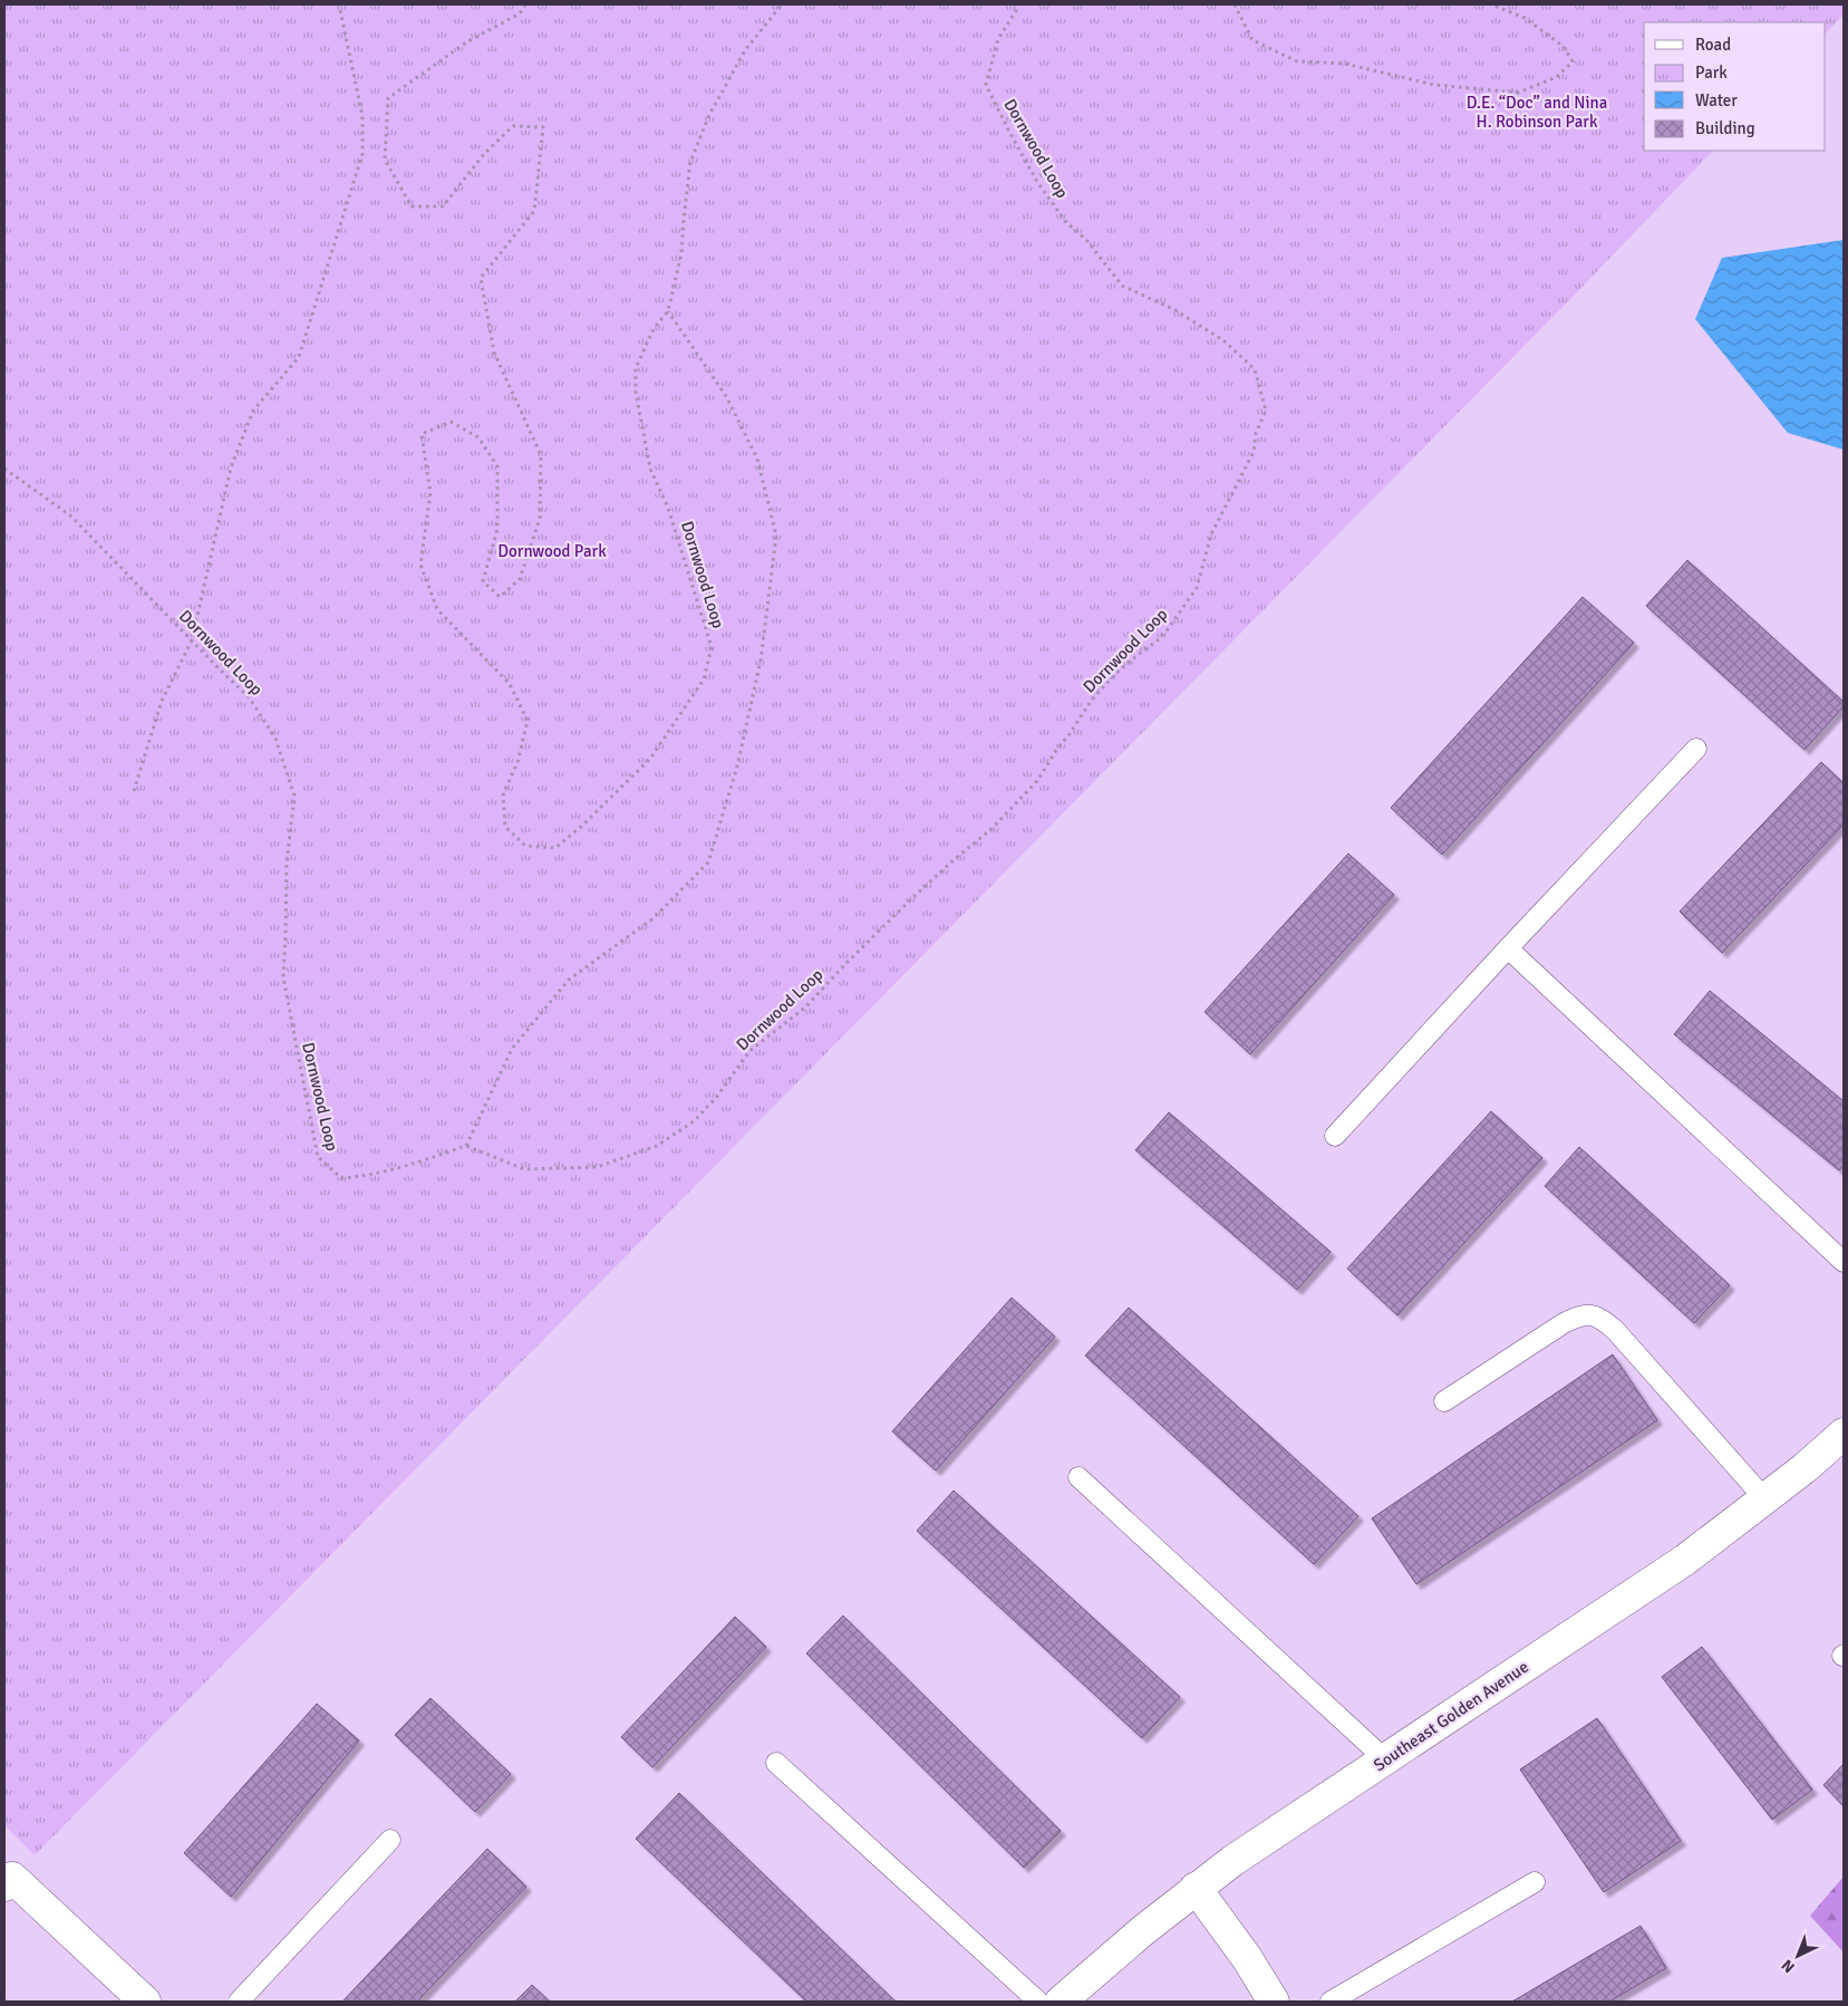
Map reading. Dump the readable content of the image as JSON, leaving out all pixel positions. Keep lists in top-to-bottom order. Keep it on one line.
{"streets":{"street":["Southeast Golden Avenue"],"path":["Dornwood Loop"]},"parks":["D.E. “Doc” and Nina H. Robinson Park","Dornwood Park"],"legend":["Road","Park","Water","Building"],"north":"bottom left"}
